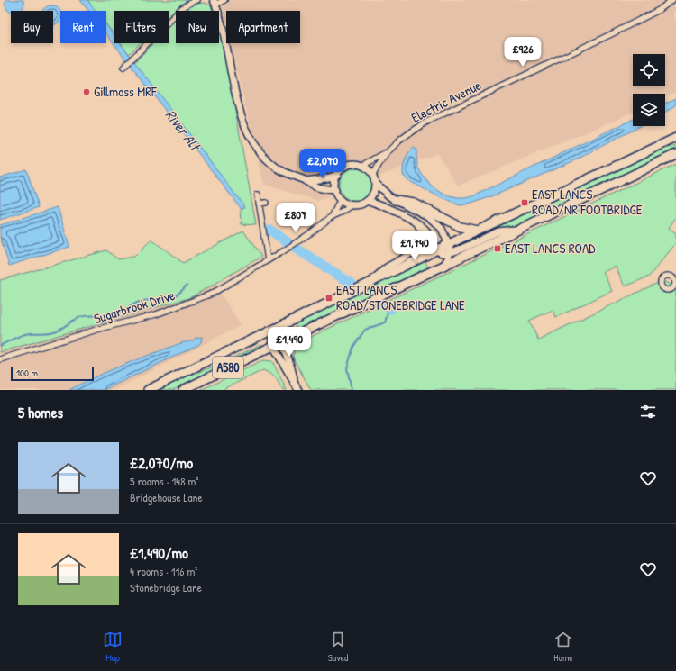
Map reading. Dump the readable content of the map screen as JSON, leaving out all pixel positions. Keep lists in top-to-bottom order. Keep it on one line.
{"streets":{"highway":["A580"],"street":["Electric Avenue","Sugarbrook Drive"]},"crossings":[["Electric Avenue","Sugarbrook Drive"]],"water":["River Alt"],"places":{"other":["Gillmoss MRF"],"transit":["EAST LANCS ROAD/NR FOOTBRIDGE","EAST LANCS ROAD","EAST LANCS ROAD/STONEBRIDGE LANE"]},"scale_bar":"100 m","page":{"chip":["Buy","Rent","Filters","New","Apartment"],"price":["£926","£2,070","£807","£1,740","£1,490"],"scale":"100 m","heading":"5 homes","list":[{"name":"£2,070/mo","note":"5 rooms · 148 m² · Bridgehouse Lane"},{"name":"£1,490/mo","note":"4 rooms · 116 m² · Stonebridge Lane"}],"tabs":["Map","Saved","Home"]}}
